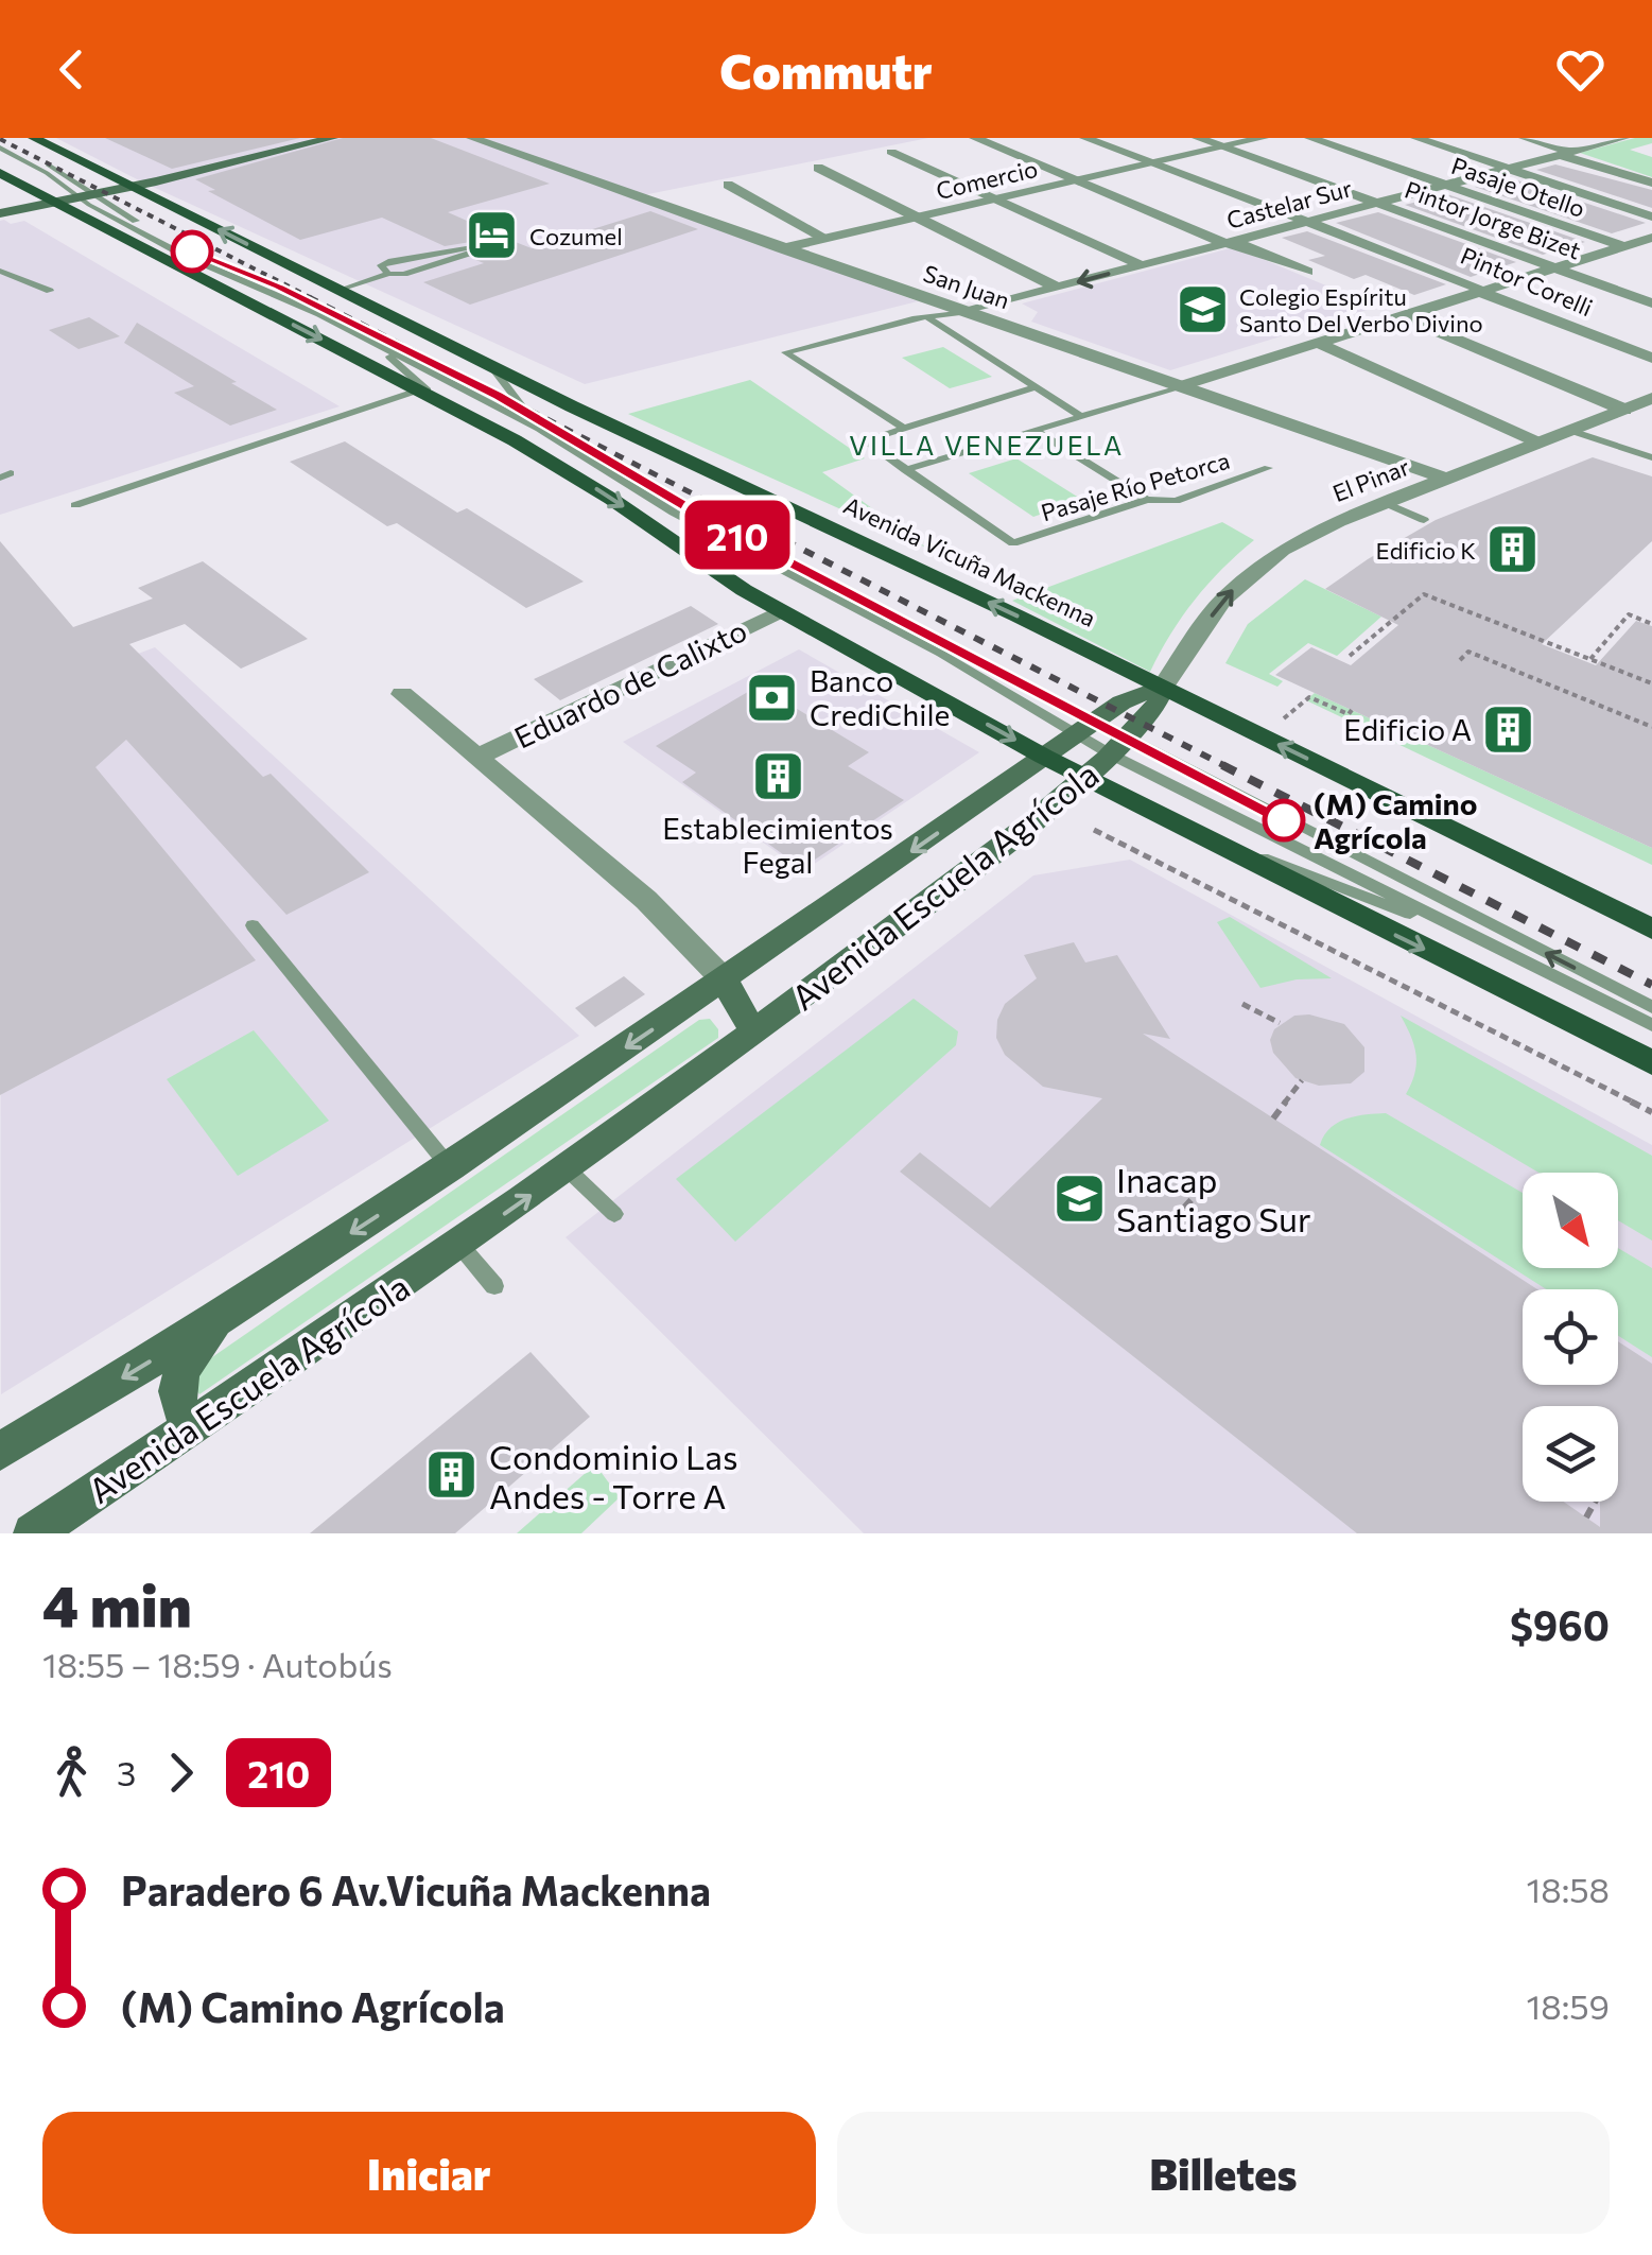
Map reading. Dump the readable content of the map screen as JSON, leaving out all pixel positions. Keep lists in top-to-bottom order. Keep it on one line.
{"streets":{"main road":["Avenida Vicuña Mackenna","Avenida Escuela Agrícola"],"street":["Comercio","Pasaje Otello","Castelar Sur","Pintor Jorge Bizet","Pintor Corelli","San Juan","El Pinar","Eduardo de Calixto"],"lane":["Pasaje Río Petorca"]},"crossings":[["Comercio","Pintor Jorge Bizet"],["Comercio","Pintor Corelli"],["Comercio","San Juan"],["Pasaje Otello","Castelar Sur"],["Castelar Sur","Pintor Jorge Bizet"],["Castelar Sur","Pintor Corelli"],["Castelar Sur","San Juan"],["San Juan","El Pinar"],["El Pinar","Avenida Vicuña Mackenna"],["El Pinar","Avenida Escuela Agrícola"],["Avenida Vicuña Mackenna","Avenida Escuela Agrícola"],["Eduardo de Calixto","Avenida Escuela Agrícola"]],"districts":["VILLA VENEZUELA"],"places":{"hotel":["Cozumel"],"school or university":["Colegio Espíritu Santo Del Verbo Divino","Inacap Santiago Sur"],"building":["Edificio K","Edificio A","Establecimientos Fegal","Condominio Las Andes - Torre A"],"bank":["Banco CrediChile"],"other":["(M) Camino Agrícola"]},"lines":["bus line 210"],"north":"bottom right","page":{"header":"Commutr","on_map":"210","heading":["4 min","18:55 – 18:59 · Autobús","$960"],"legs":["3","210"],"list":[{"name":"Paradero 6 Av.Vicuña Mackenna","value":"18:58"},{"name":"(M) Camino Agrícola","value":"18:59"}],"buttons":["Iniciar","Billetes"]}}
